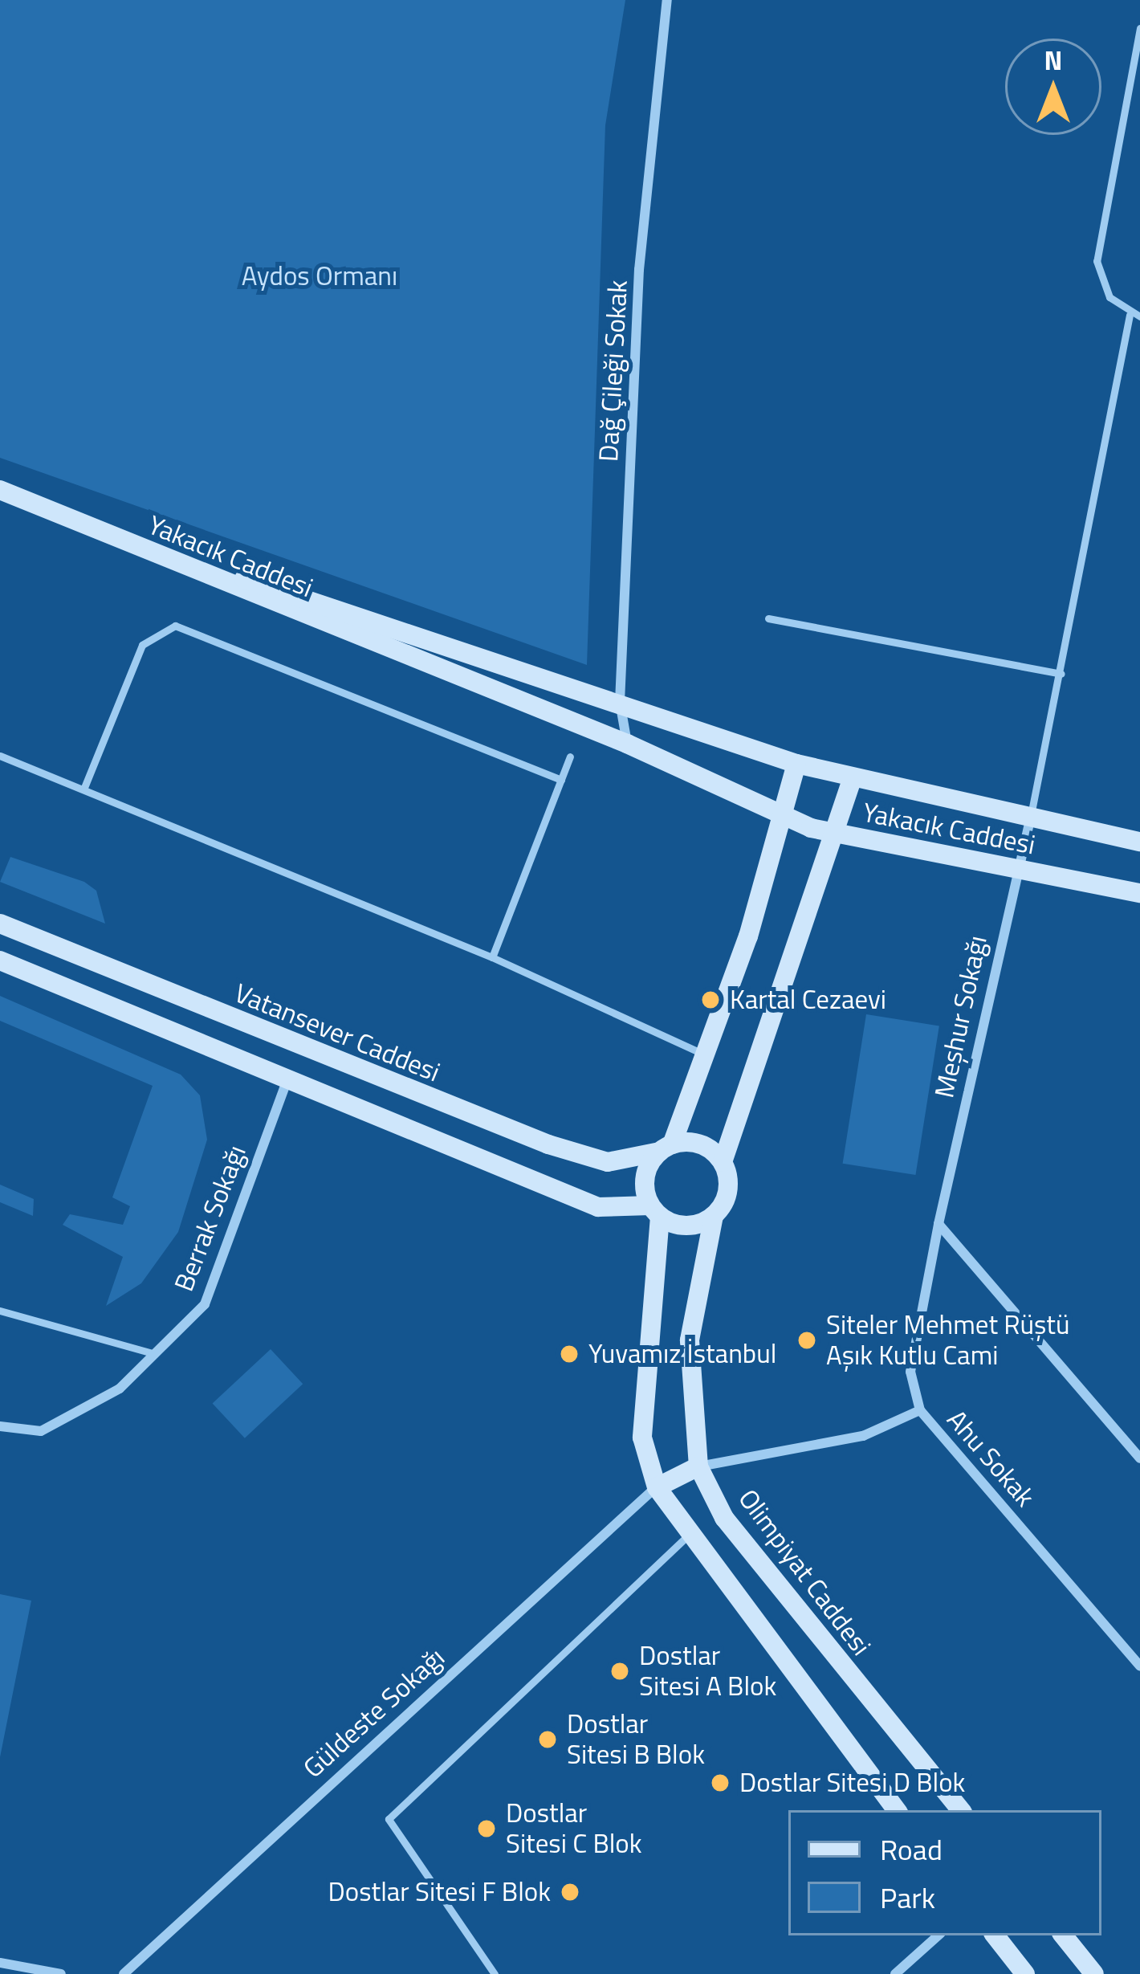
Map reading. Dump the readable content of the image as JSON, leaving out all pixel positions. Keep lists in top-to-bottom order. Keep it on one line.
{"streets":{"main road":["Yakacık Caddesi","Vatansever Caddesi","Olimpiyat Caddesi"],"street":["Dağ Çileği Sokak","Meşhur Sokağı","Berrak Sokağı","Ahu Sokak","Güldeste Sokağı"]},"crossings":[["Dağ Çileği Sokak","Yakacık Caddesi"],["Yakacık Caddesi","Meşhur Sokağı"],["Meşhur Sokağı","Ahu Sokak"],["Vatansever Caddesi","Olimpiyat Caddesi"],["Ahu Sokak","Olimpiyat Caddesi"]],"parks":["Aydos Ormanı"],"places":["Kartal Cezaevi","Siteler Mehmet Rüştü Aşık Kutlu Cami","Yuvamız İstanbul","Dostlar Sitesi A Blok","Dostlar Sitesi B Blok","Dostlar Sitesi D Blok","Dostlar Sitesi C Blok","Dostlar Sitesi F Blok"],"legend":["Road","Park"],"north":"top"}
